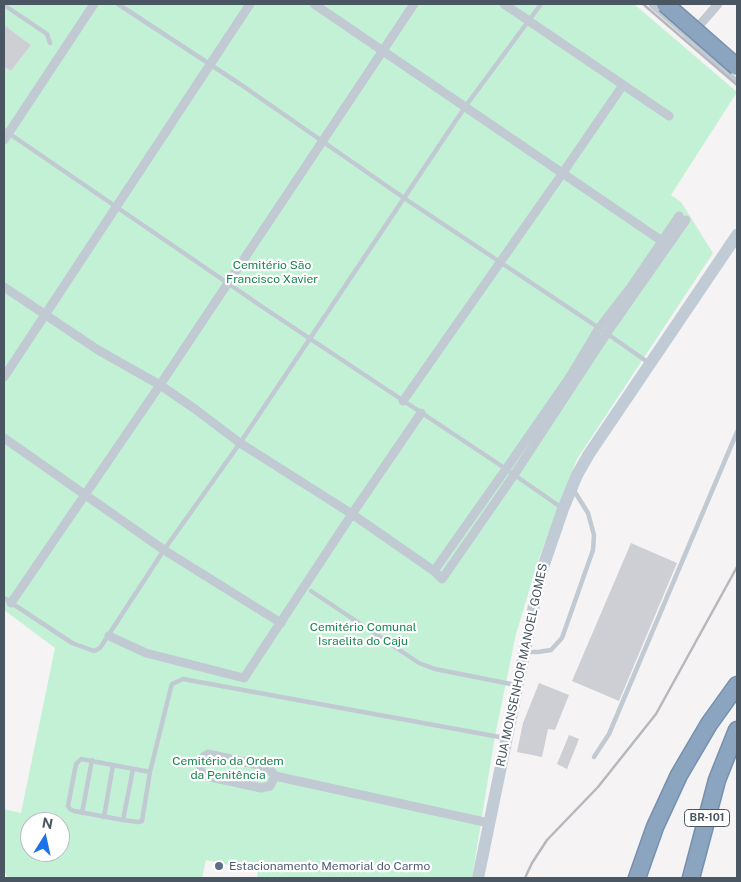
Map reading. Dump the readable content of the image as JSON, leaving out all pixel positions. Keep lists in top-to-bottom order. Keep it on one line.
{"streets":{"highway":["BR-101"],"street":["RUA MONSENHOR MANOEL GOMES"]},"parks":["Cemitério São Francisco Xavier","Cemitério Comunal Israelita do Caju","Cemitério da Ordem da Penitência"],"places":["Estacionamento Memorial do Carmo"],"north":"top"}
